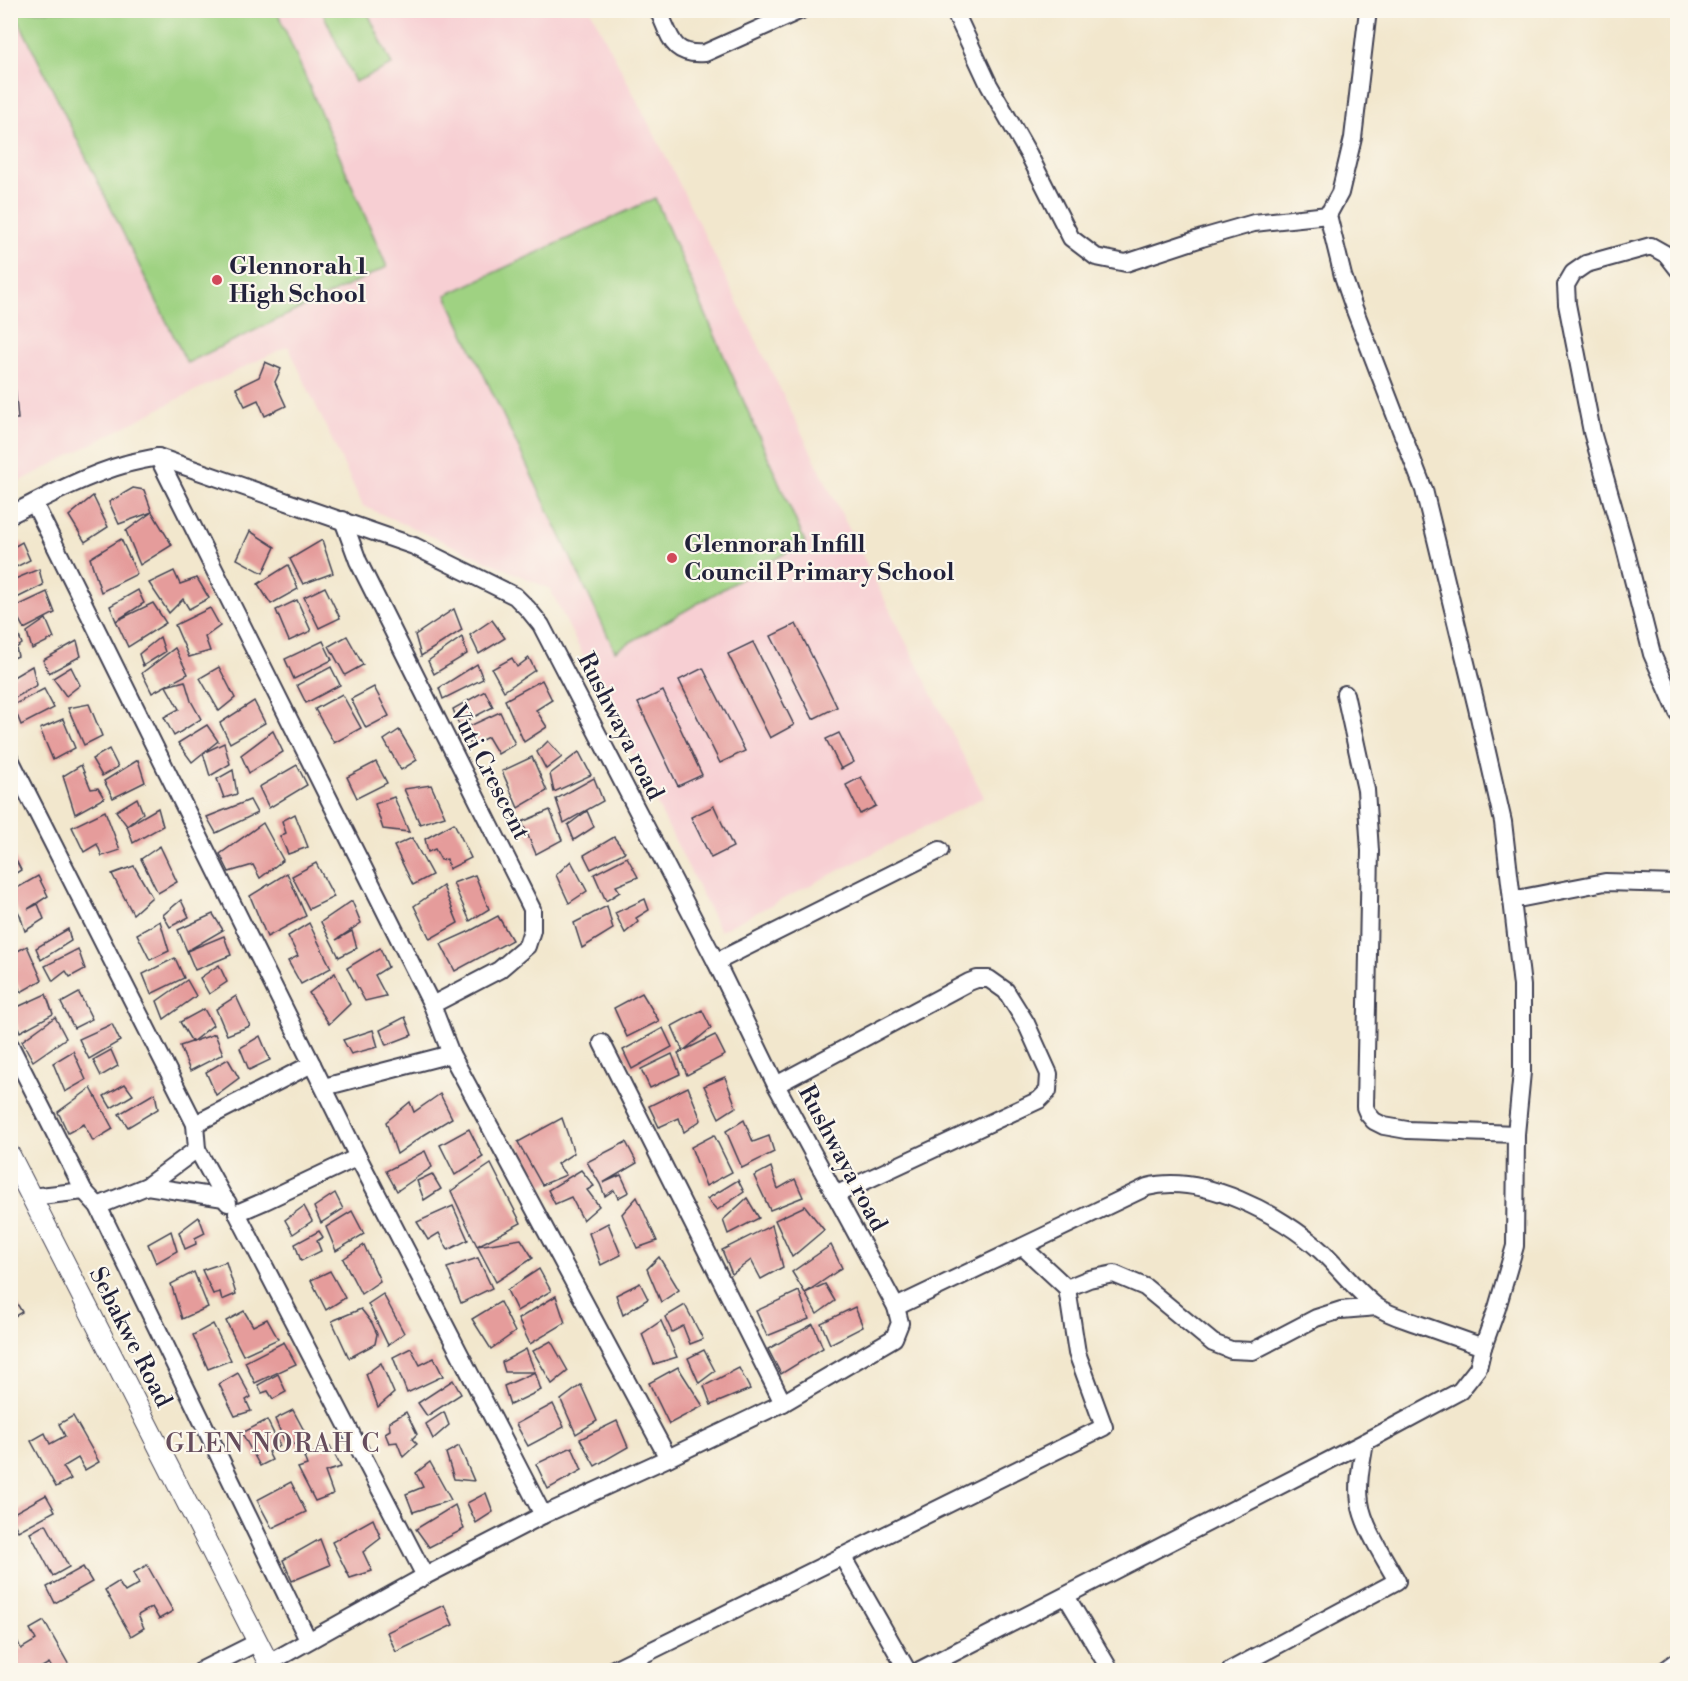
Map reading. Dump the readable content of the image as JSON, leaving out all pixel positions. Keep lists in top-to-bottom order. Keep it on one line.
{"streets":{"street":["Rushwaya road","Vuti Crescent","Sebakwe Road"]},"crossings":[["Rushwaya road","Vuti Crescent"]],"districts":["GLEN NORAH C"],"places":["Glennorah 1 High School","Glennorah Infill Council Primary School"]}
